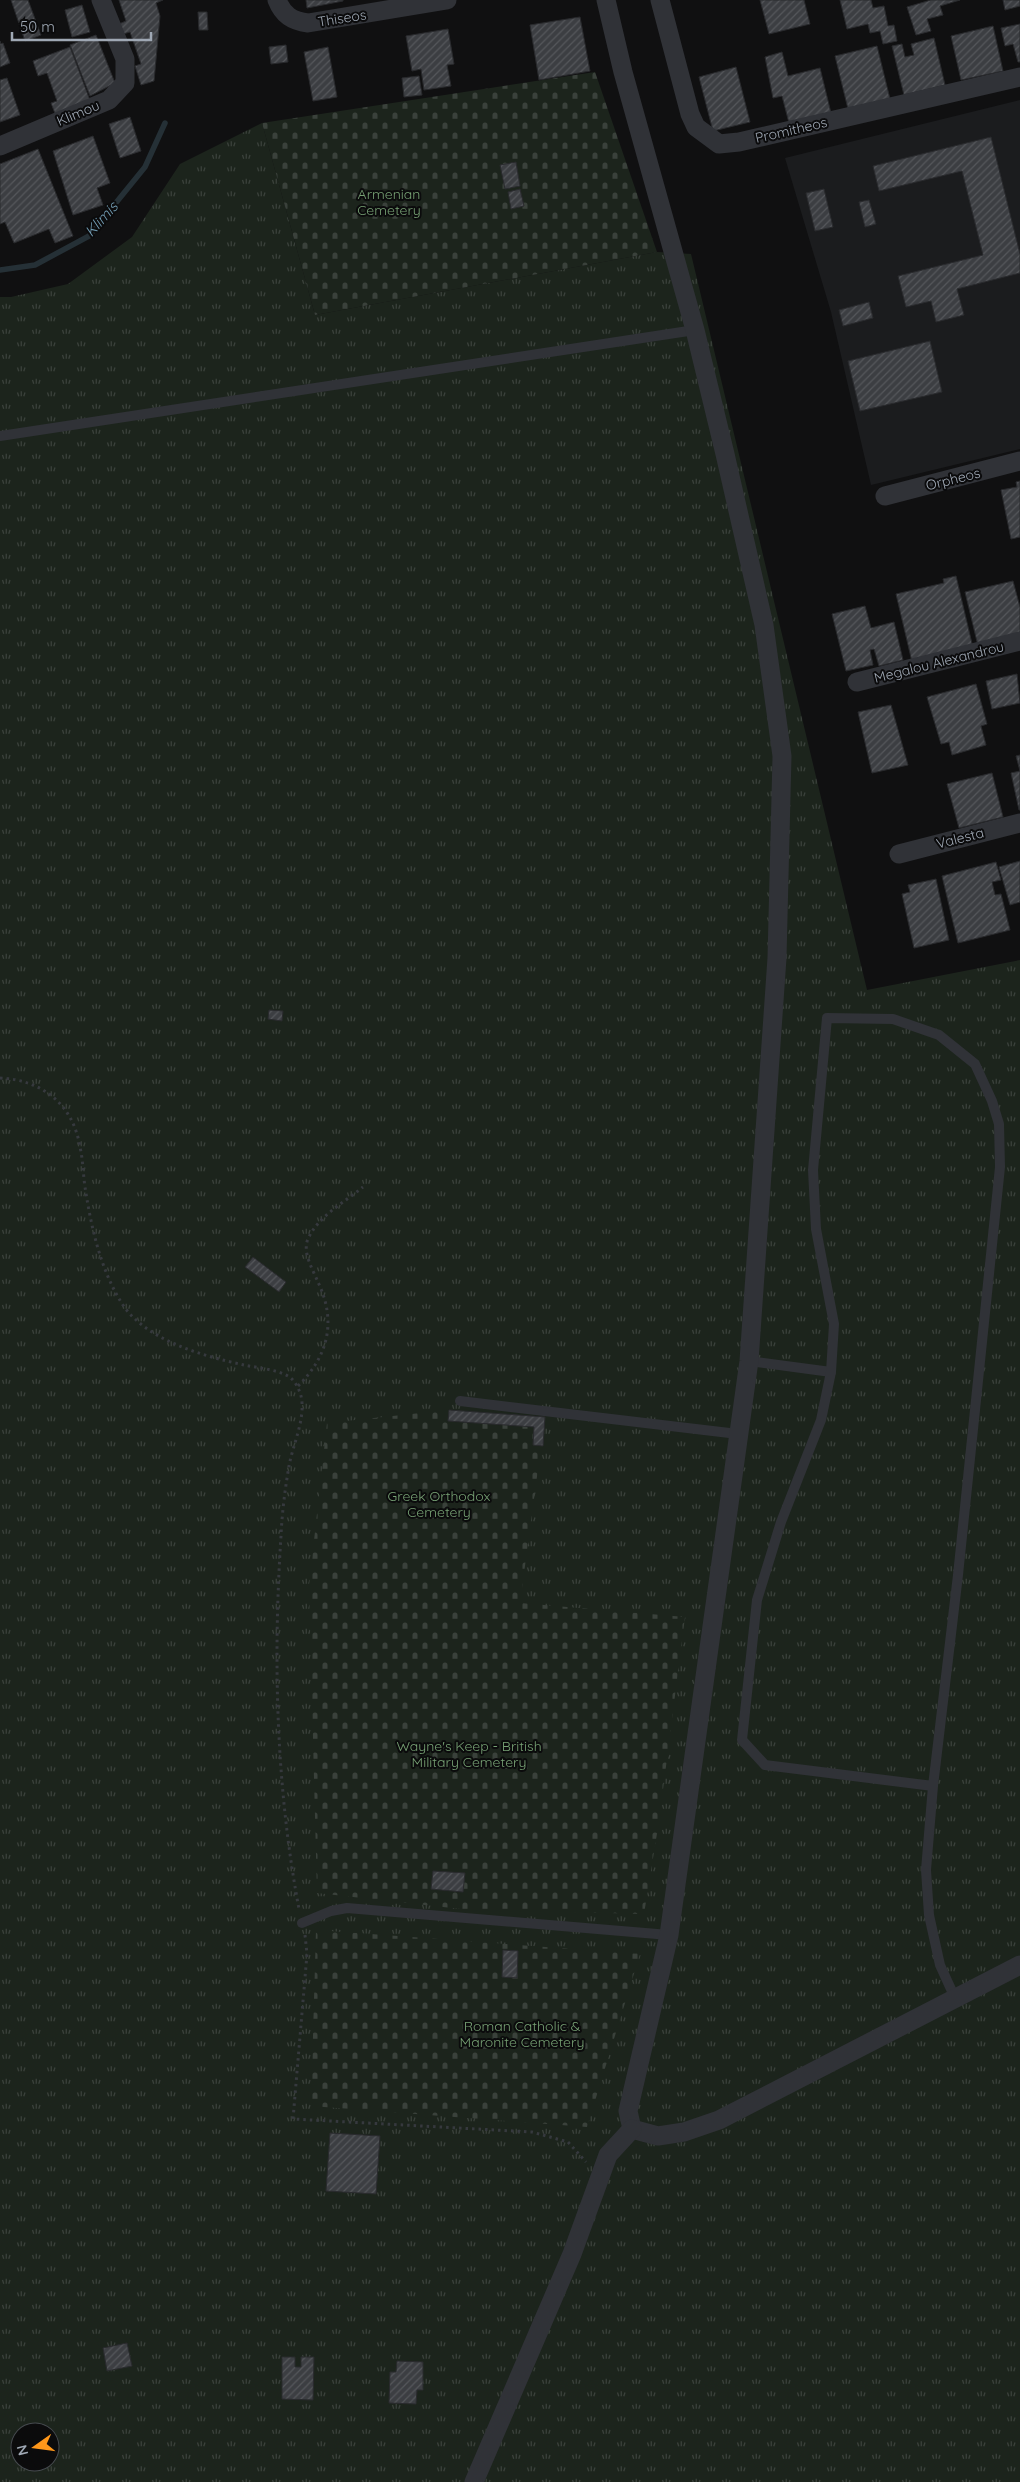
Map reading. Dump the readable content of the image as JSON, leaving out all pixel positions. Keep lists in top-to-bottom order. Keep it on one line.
{"streets":{"street":["Thiseos","Klimou","Promitheos","Orpheos","Megalou Alexandrou","Valesta"]},"water":["Klimis"],"parks":["Armenian Cemetery","Greek Orthodox Cemetery","Wayne's Keep - British Military Cemetery","Roman Catholic & Maronite Cemetery"],"scale_bar":"50 m","north":"left"}
